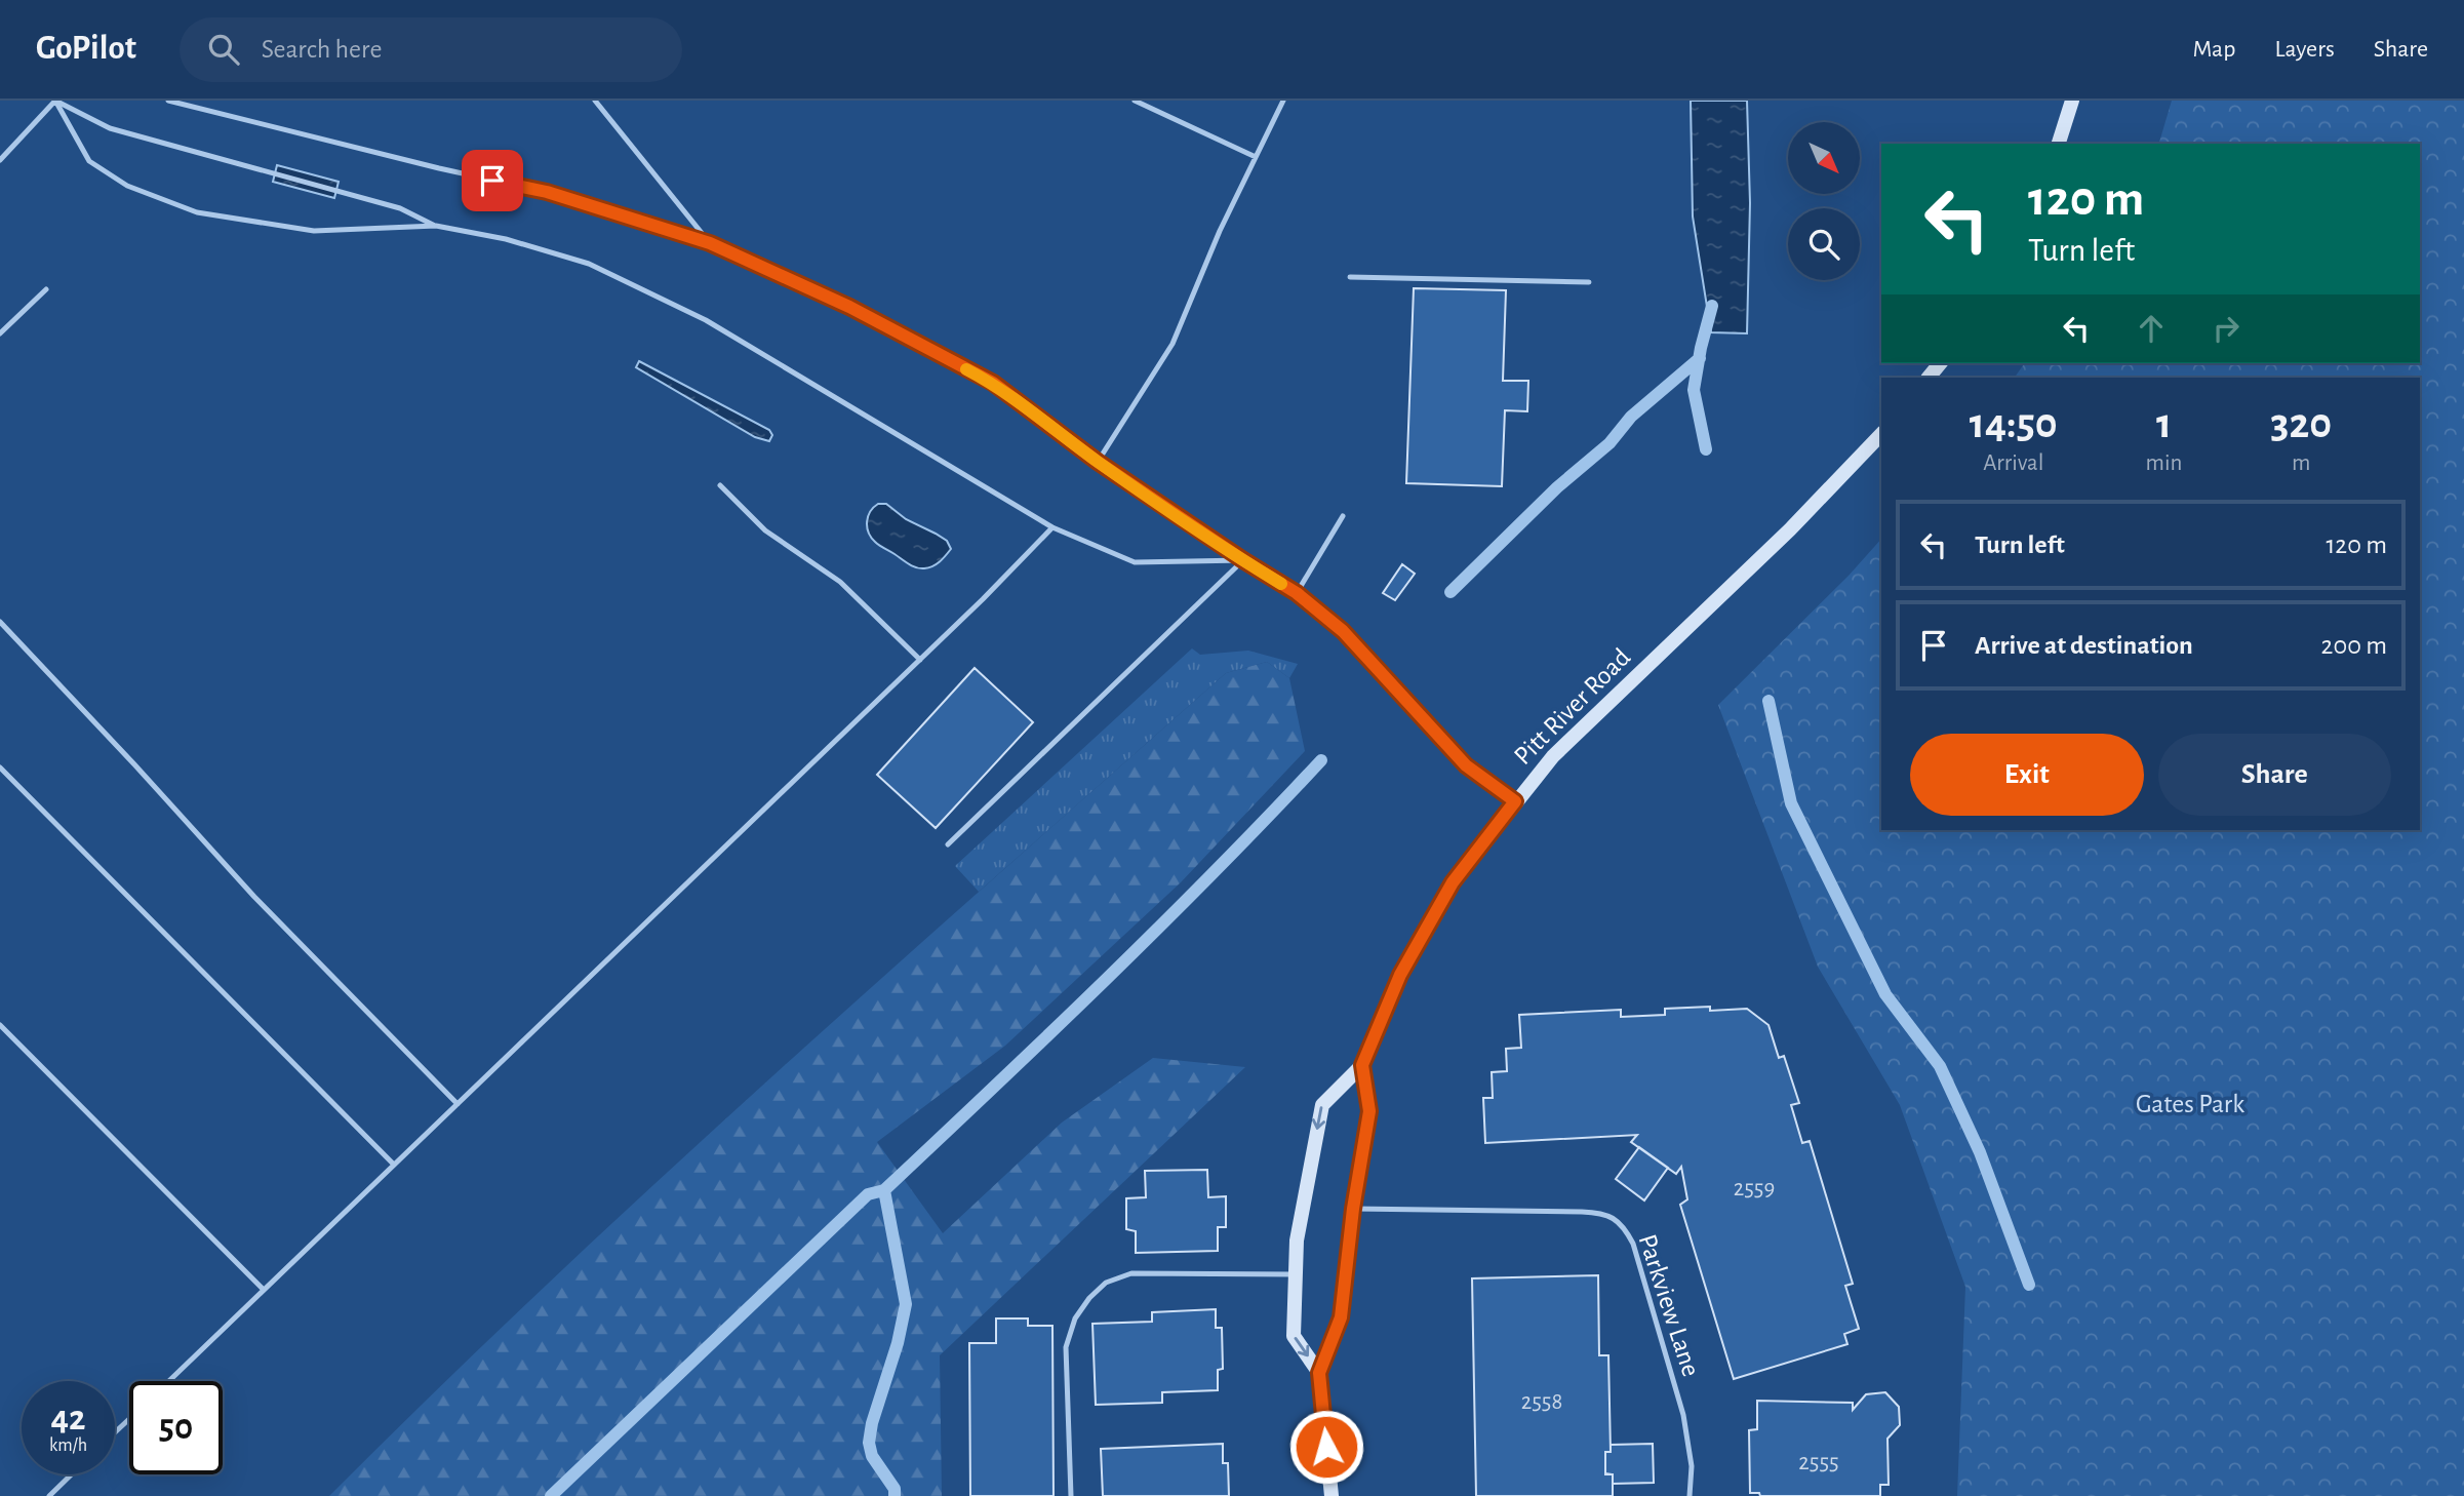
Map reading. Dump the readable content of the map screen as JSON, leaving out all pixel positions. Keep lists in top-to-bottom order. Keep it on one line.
{"streets":{"main road":["Pitt River Road"],"lane":["Parkview Lane"]},"crossings":[["Pitt River Road","Parkview Lane"]],"parks":["Gates Park"],"house_numbers":["2559","2558","2555"],"north":"bottom right","page":{"header":"GoPilot","search":"Search here","nav":["Map","Layers","Share"],"turn":["120 m","Turn left"],"eta":["14:50","Arrival","1","min","320","m"],"list":[{"name":"Turn left","value":"120 m"},{"name":"Arrive at destination","value":"200 m"}],"buttons":["Exit","Share"],"speed":"42 km/h","limit":"50"}}
